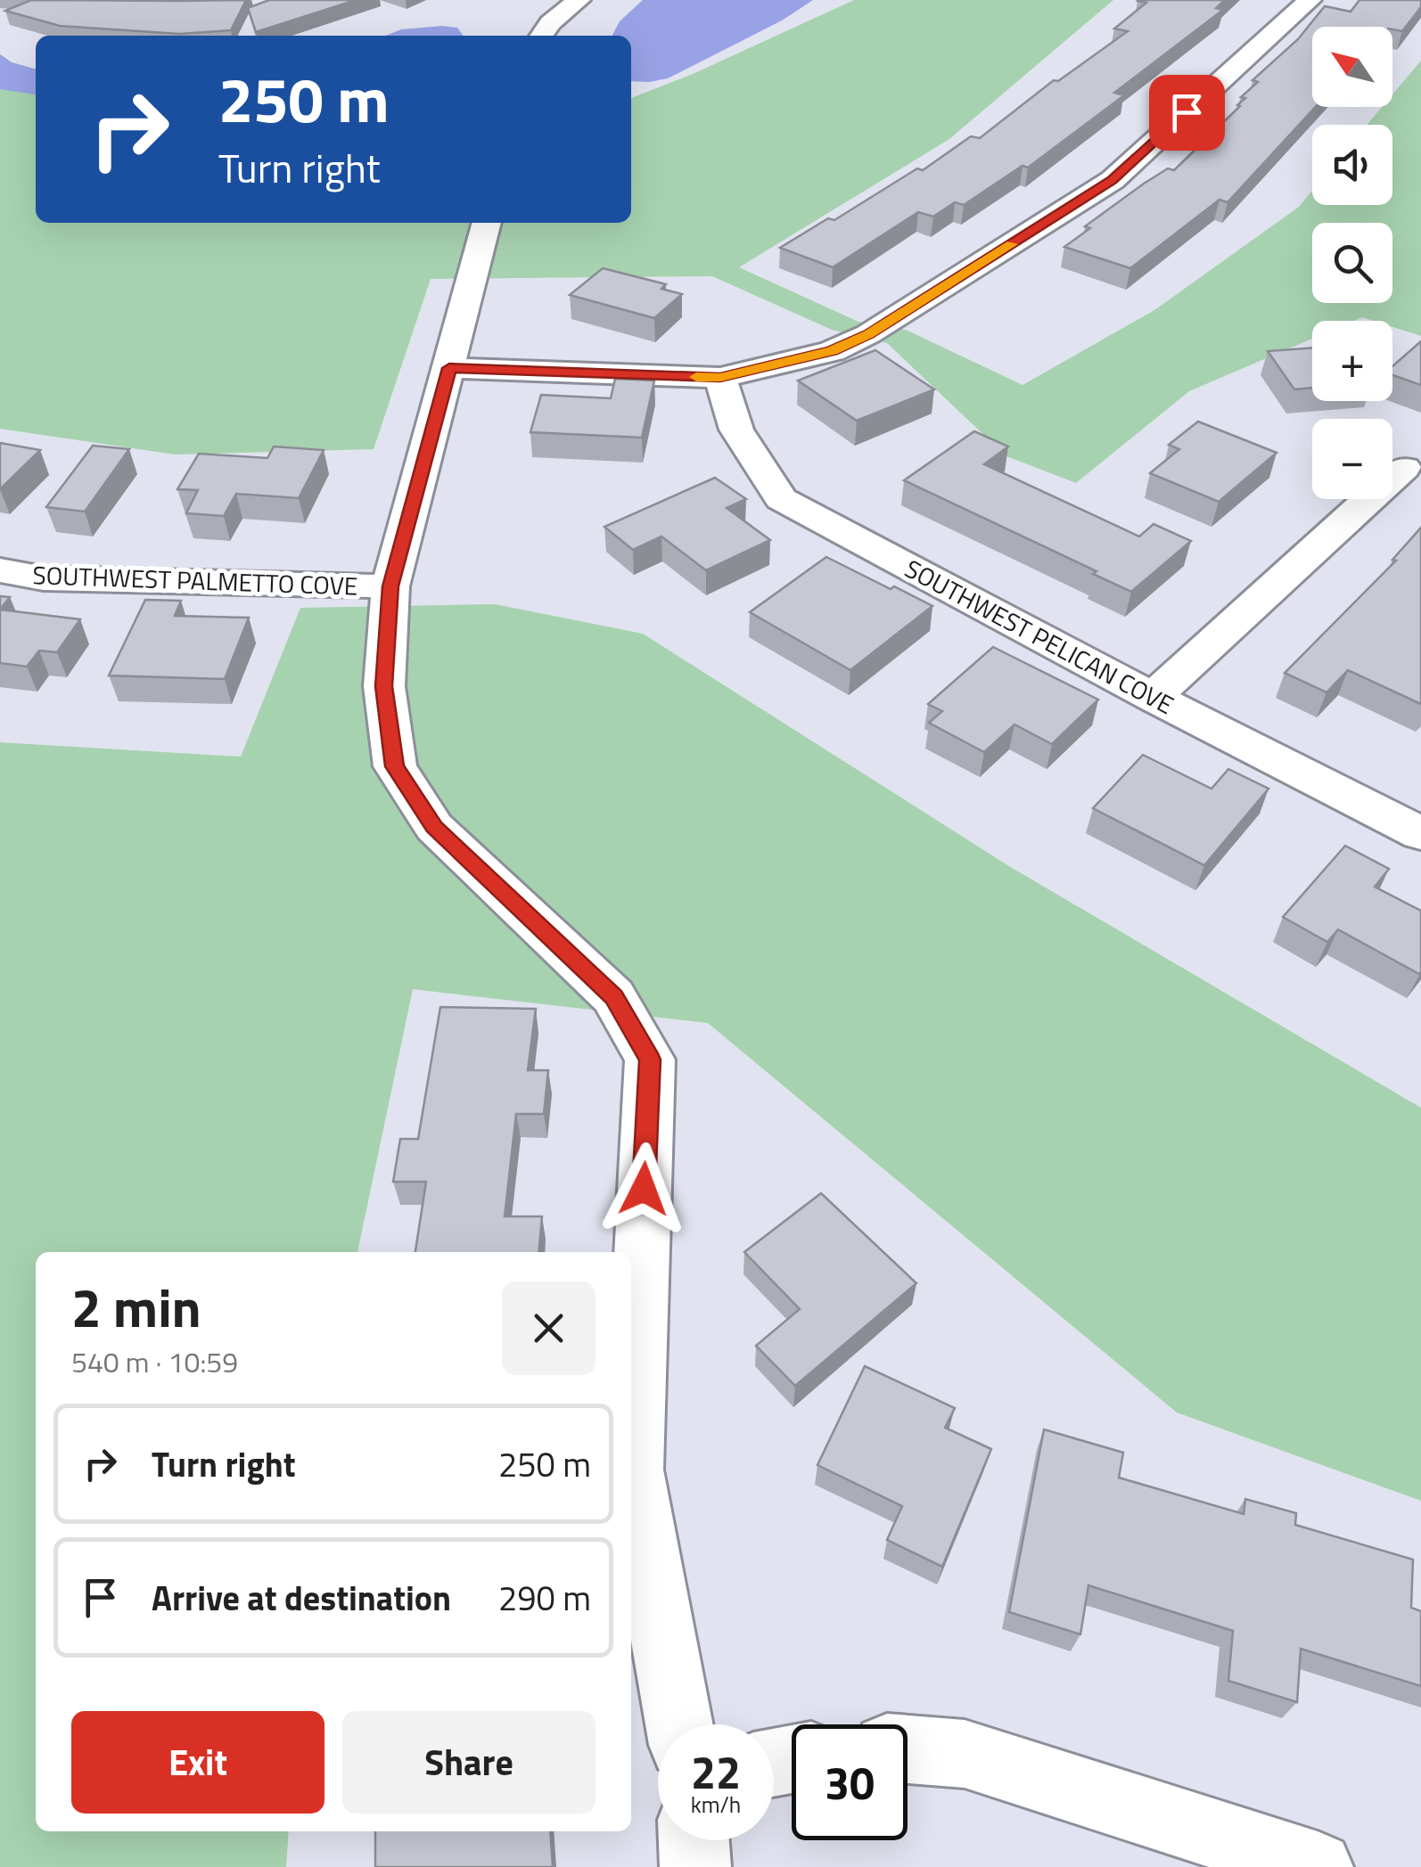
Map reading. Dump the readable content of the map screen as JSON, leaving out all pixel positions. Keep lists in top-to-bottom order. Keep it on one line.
{"streets":{"street":["SOUTHWEST PALMETTO COVE","SOUTHWEST PELICAN COVE"]},"north":"top left","page":{"map_buttons":["+","−"],"turn":["250 m","Turn right"],"heading":["2 min","540 m · 10:59"],"list":[{"name":"Turn right","value":"250 m"},{"name":"Arrive at destination","value":"290 m"}],"buttons":["Exit","Share"],"speed":"22 km/h","limit":"30"}}
